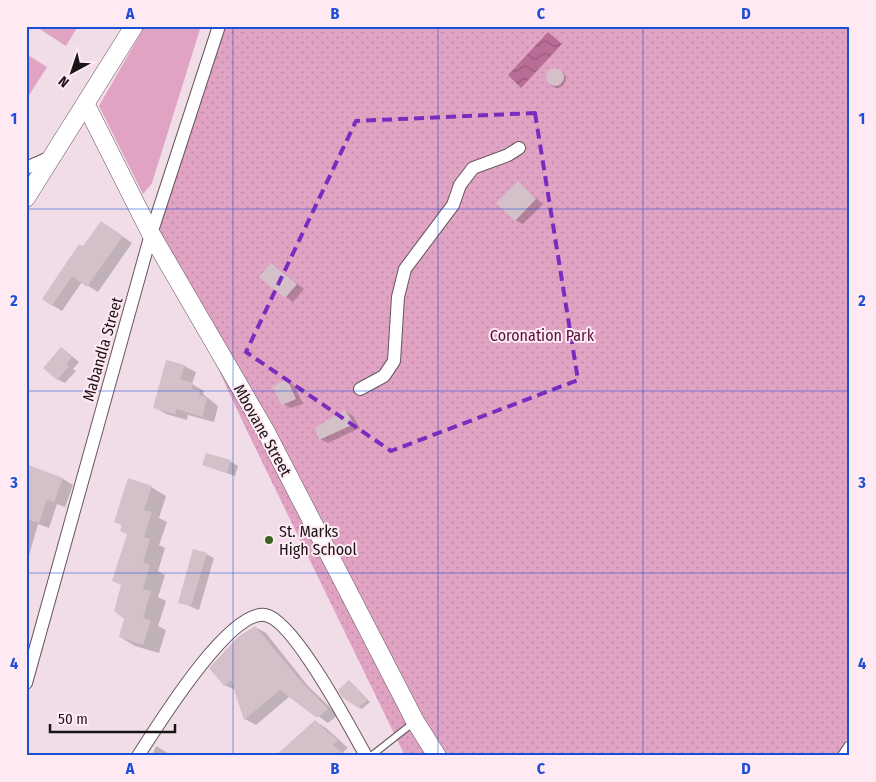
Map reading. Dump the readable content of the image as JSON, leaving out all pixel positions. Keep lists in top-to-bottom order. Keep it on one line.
{"streets":{"street":["Mabandla Street","Mbovane Street"]},"crossings":[["Mabandla Street","Mbovane Street"]],"parks":["Coronation Park"],"places":["St. Marks High School"],"scale_bar":"50 m","north":"bottom left","grid":{"columns":["A","B","C","D"],"rows":["1","2","3","4"]}}
